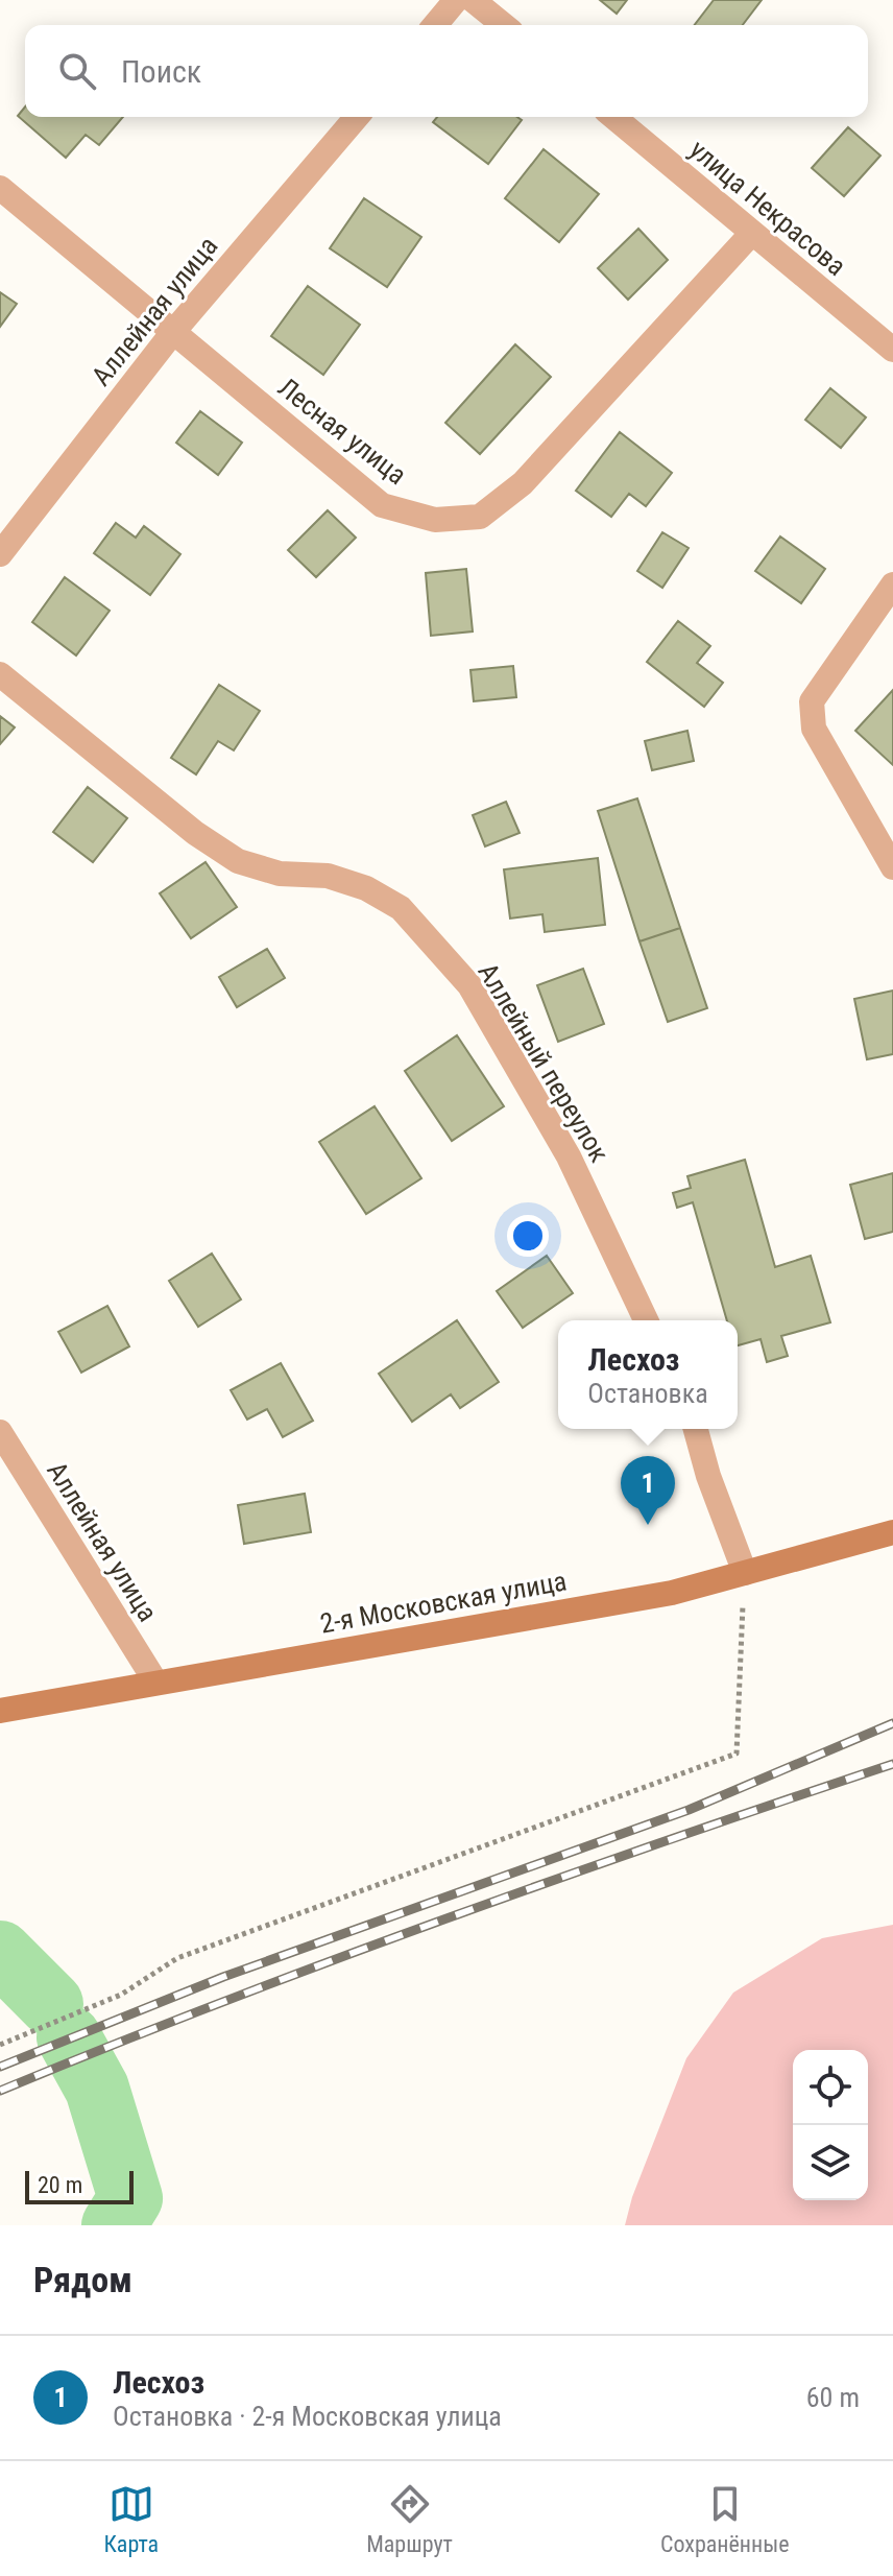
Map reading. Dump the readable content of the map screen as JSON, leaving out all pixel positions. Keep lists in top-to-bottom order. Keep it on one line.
{"streets":{"main road":["2-я Московская улица"],"street":["улица Некрасова","Аллейная улица","Лесная улица","Аллейный переулок"]},"crossings":[["улица Некрасова","Лесная улица"],["Аллейная улица","Лесная улица"],["Аллейная улица","2-я Московская улица"]],"scale_bar":"20 m","page":{"search":"Поиск","popup":["Лесхоз","Остановка"],"pins":"1","scale":"20 m","heading":"Рядом","list":[{"mark":"1","name":"Лесхоз","note":"Остановка · 2-я Московская улица","value":"60 m"}],"nav":["Карта","Маршрут","Сохранённые"]}}
